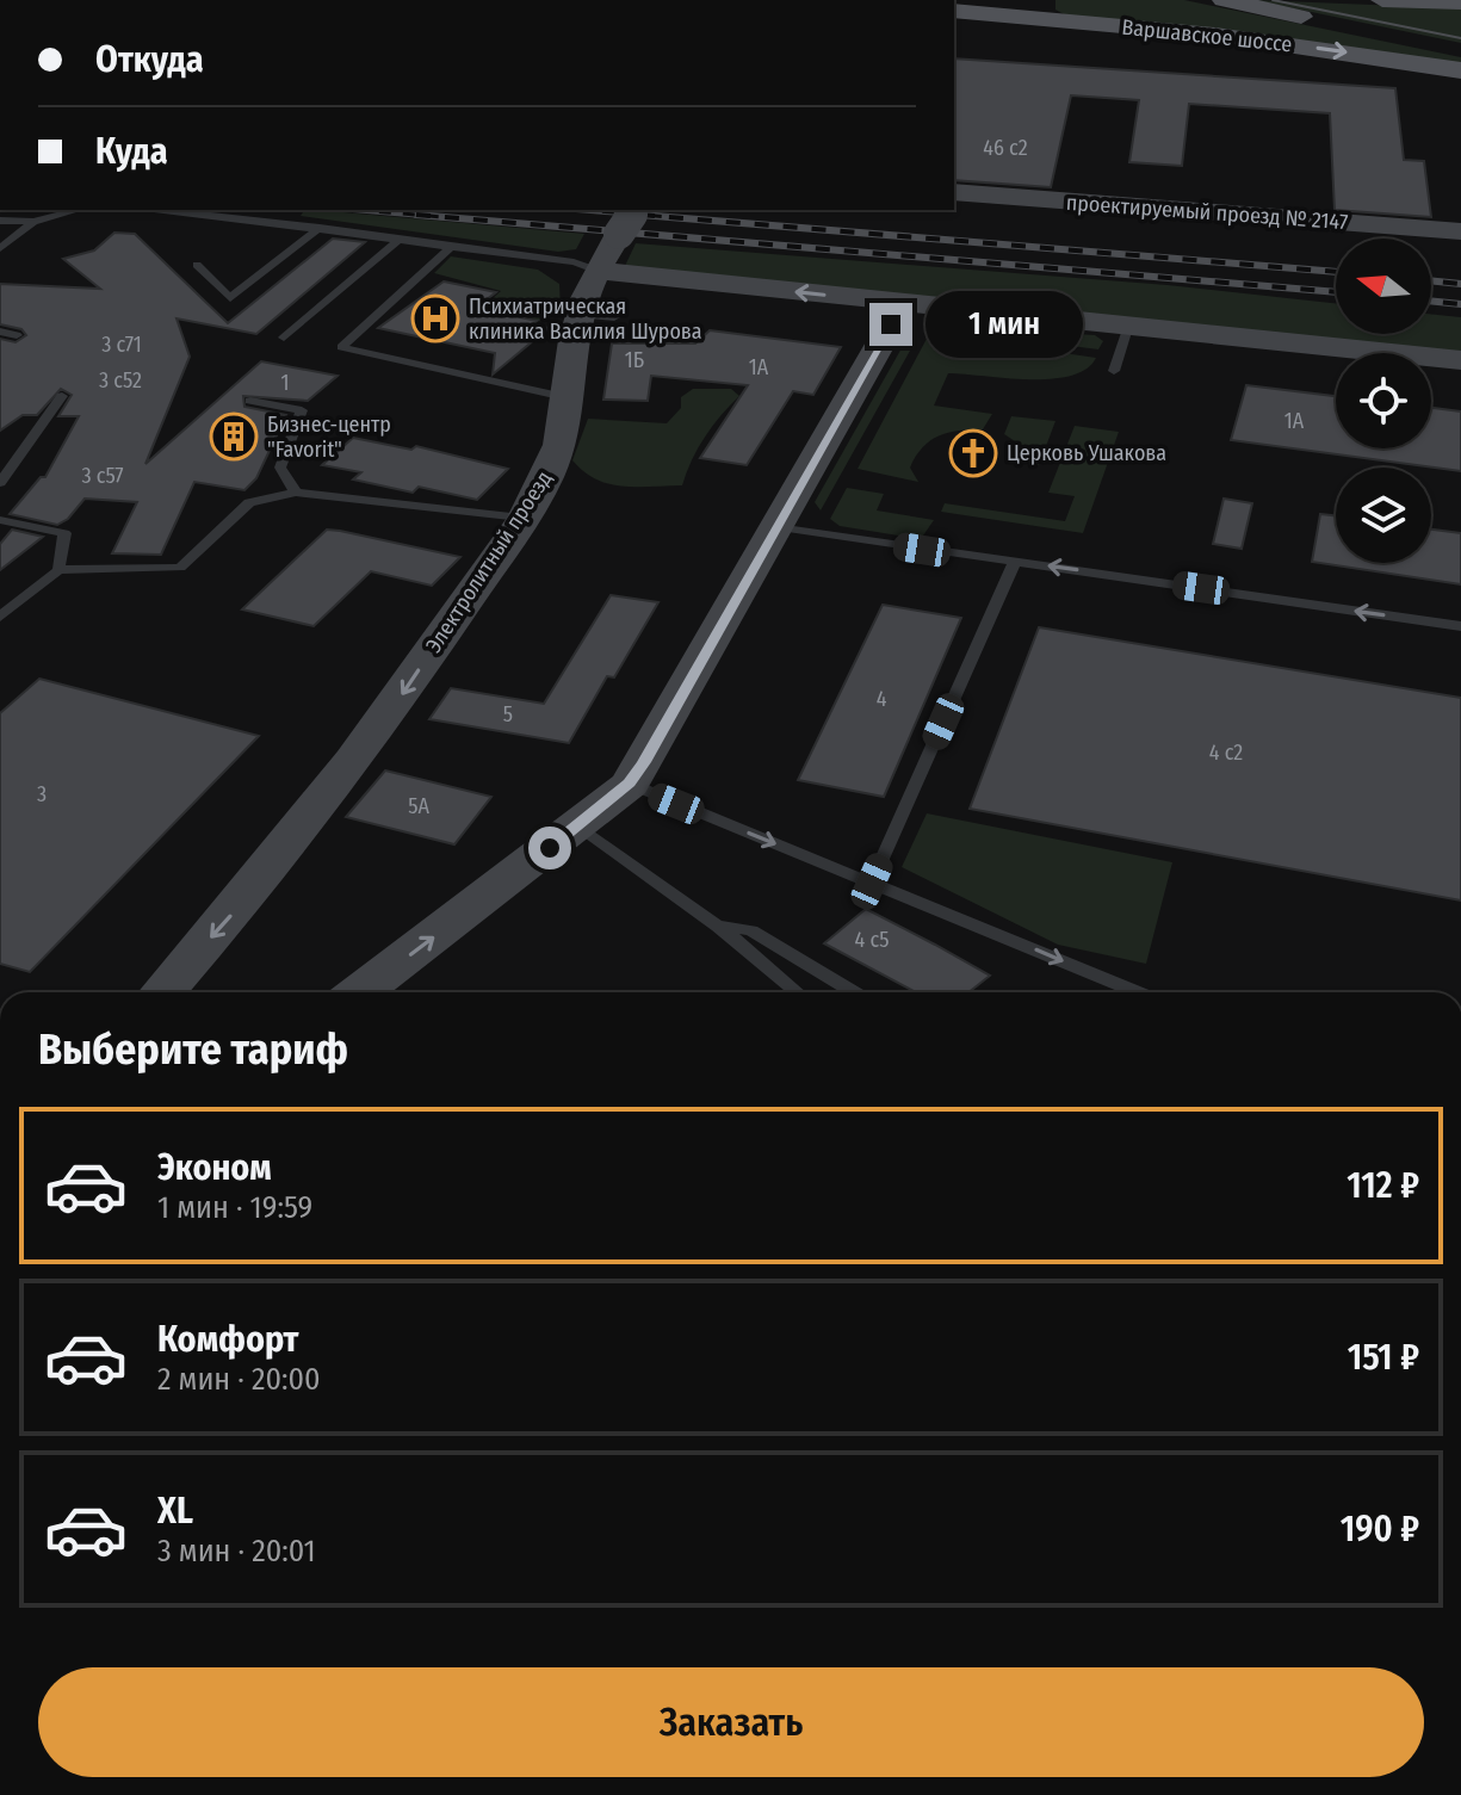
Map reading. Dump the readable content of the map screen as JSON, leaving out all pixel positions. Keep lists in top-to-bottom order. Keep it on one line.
{"streets":{"main road":["Варшавское шоссе"],"street":["проектируемый проезд № 2147","Электролитный проезд"]},"places":{"hospital":["Психиатрическая клиника Василия Шурова"],"building":["Бизнес-центр \"Favorit\""],"church":["Церковь Ушакова"]},"house_numbers":["46 с2","3 с71","1Б","1А","3 с52","1","1А","3 с57","4","5","4 с2","3","5А","4 с5"],"north":"left","page":{"banner":["Откуда","Куда"],"bubble":"1 мин","heading":"Выберите тариф","list":[{"name":"Эконом","note":"1 мин · 19:59","value":"112 ₽"},{"name":"Комфорт","note":"2 мин · 20:00","value":"151 ₽"},{"name":"XL","note":"3 мин · 20:01","value":"190 ₽"}],"buttons":"Заказать"}}
